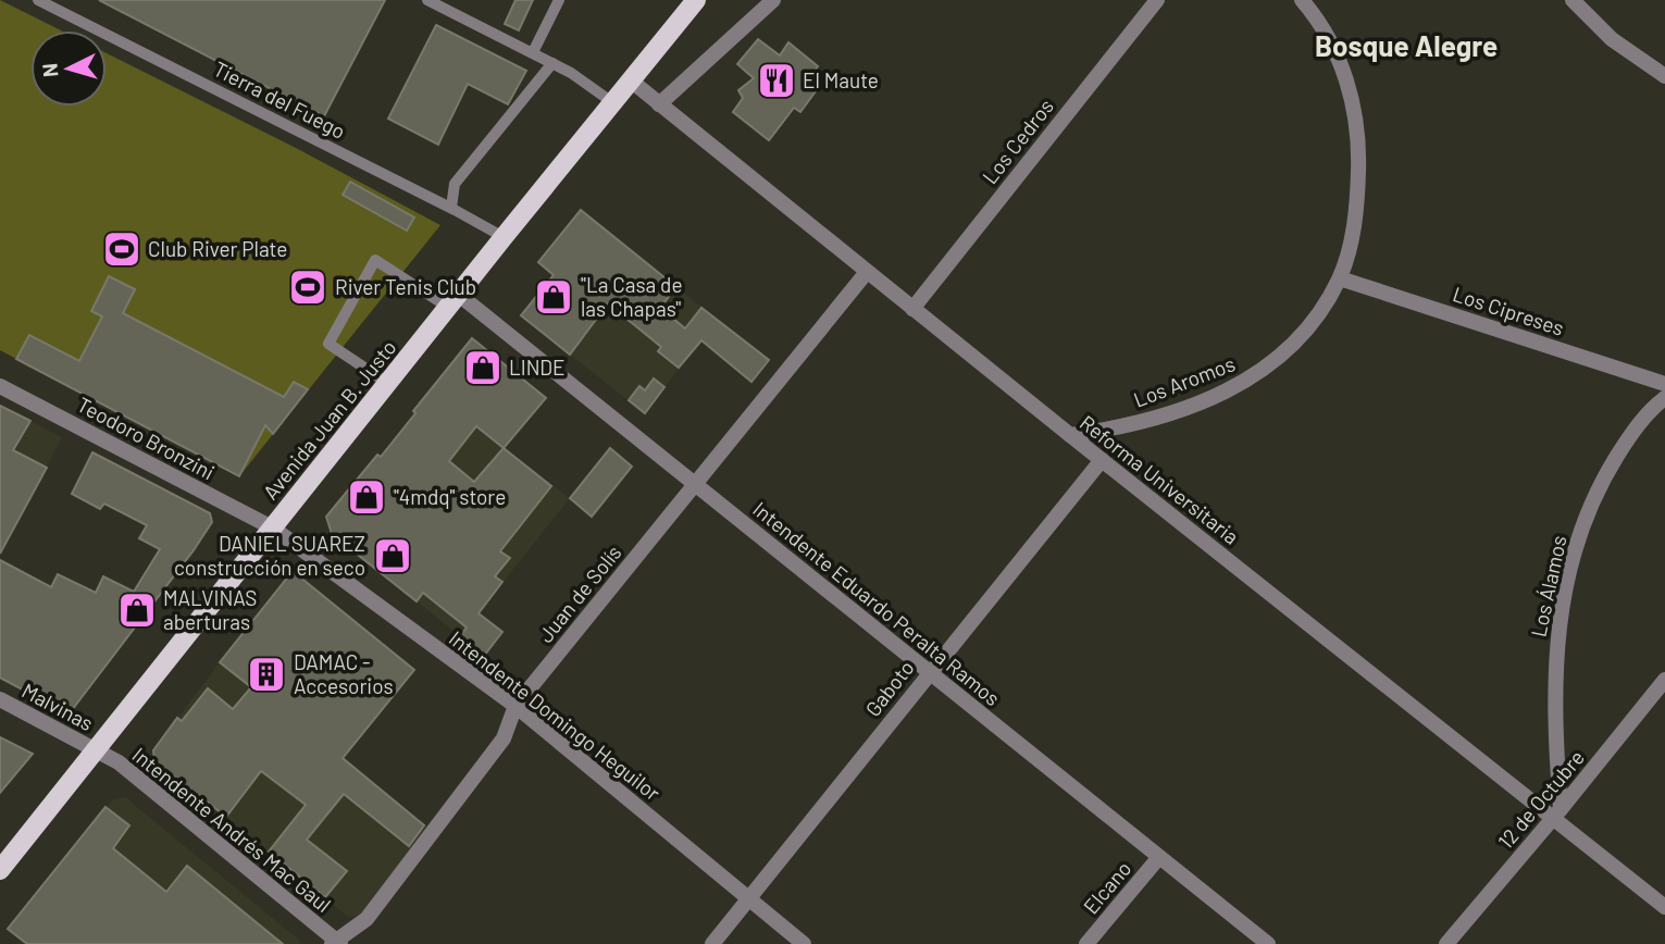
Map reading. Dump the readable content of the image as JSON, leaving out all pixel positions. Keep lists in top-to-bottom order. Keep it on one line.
{"streets":{"main road":["Avenida Juan B. Justo"],"street":["Los Cedros","Los Cipreses","Los Aromos","Teodoro Bronzini","Reforma Universitaria","Los Álamos","Juan de Solís","Intendente Eduardo Peralta Ramos","Gaboto","Malvinas","Intendente Domingo Heguilor","12 de Octubre","Intendente Andrés Mac Gaul","Elcano"],"lane":["Tierra del Fuego"]},"crossings":[["Tierra del Fuego","Avenida Juan B. Justo"],["Los Cedros","Reforma Universitaria"],["Los Cipreses","Los Aromos"],["Los Aromos","Reforma Universitaria"],["Avenida Juan B. Justo","Teodoro Bronzini"],["Avenida Juan B. Justo","Reforma Universitaria"],["Avenida Juan B. Justo","Intendente Eduardo Peralta Ramos"],["Avenida Juan B. Justo","Malvinas"],["Avenida Juan B. Justo","Intendente Domingo Heguilor"],["Avenida Juan B. Justo","Intendente Andrés Mac Gaul"],["Teodoro Bronzini","Intendente Domingo Heguilor"],["Reforma Universitaria","Los Álamos"],["Reforma Universitaria","Juan de Solís"],["Reforma Universitaria","Gaboto"],["Reforma Universitaria","12 de Octubre"],["Los Álamos","12 de Octubre"],["Juan de Solís","Intendente Eduardo Peralta Ramos"],["Juan de Solís","Intendente Domingo Heguilor"],["Juan de Solís","Intendente Andrés Mac Gaul"],["Intendente Eduardo Peralta Ramos","Gaboto"],["Intendente Eduardo Peralta Ramos","Elcano"],["Gaboto","Intendente Domingo Heguilor"],["Malvinas","Intendente Andrés Mac Gaul"]],"districts":["Bosque Alegre"],"places":{"restaurant":["El Maute"],"sports":["Club River Plate","River Tenis Club"],"shop":["\"La Casa de las Chapas\"","LINDE","\"4mdq\" store","DANIEL SUAREZ construcción en seco","MALVINAS aberturas"],"building":["DAMAC - Accesorios"]},"north":"left"}
